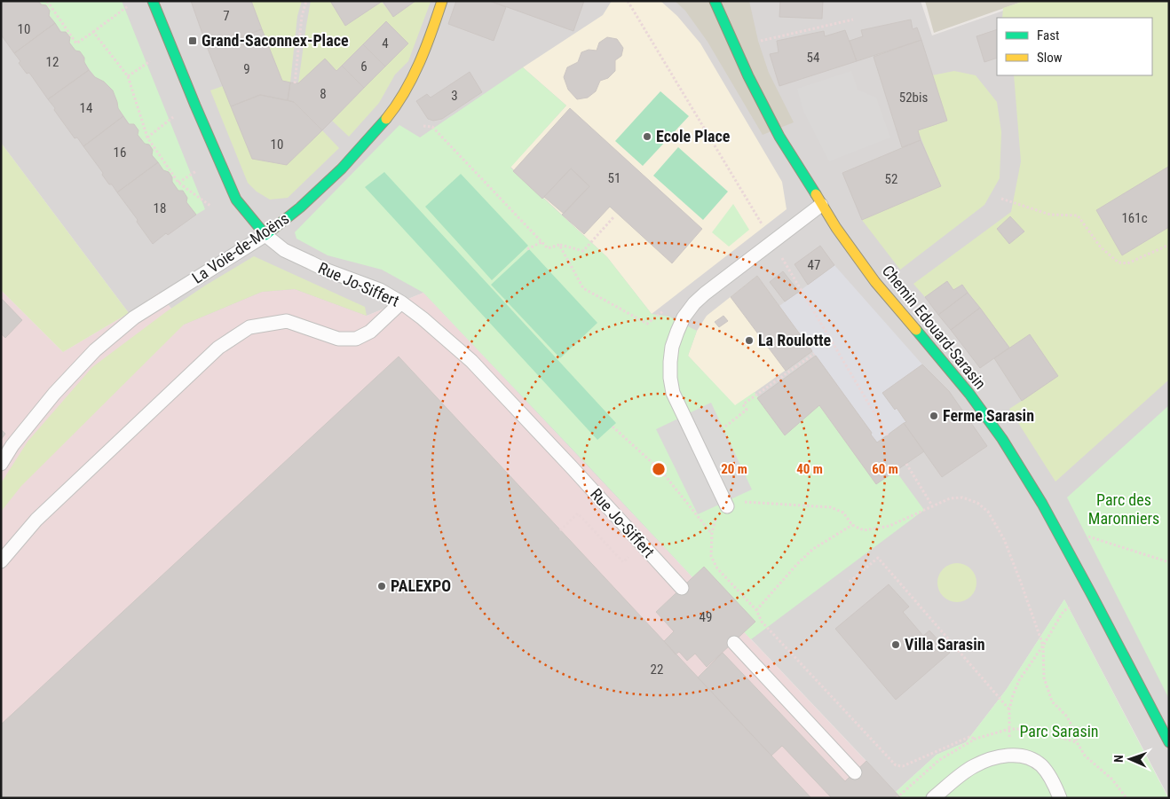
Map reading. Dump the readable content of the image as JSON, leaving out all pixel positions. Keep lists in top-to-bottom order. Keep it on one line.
{"streets":{"street":["La Voie-de-Moëns","Rue Jo-Siffert","Chemin Edouard-Sarasin"]},"crossings":[["La Voie-de-Moëns","Rue Jo-Siffert"]],"parks":["Parc des Maronniers","Parc Sarasin"],"places":{"transit":["Grand-Saconnex-Place"],"other":["Ecole Place","La Roulotte","Ferme Sarasin","PALEXPO","Villa Sarasin"]},"house_numbers":["7","10","4","54","12","6","9","8","3","52bis","14","10","16","51","52","18","161c","47","49","22"],"legend":["Fast","Slow"],"north":"left","rings":["20 m","40 m","60 m"]}
